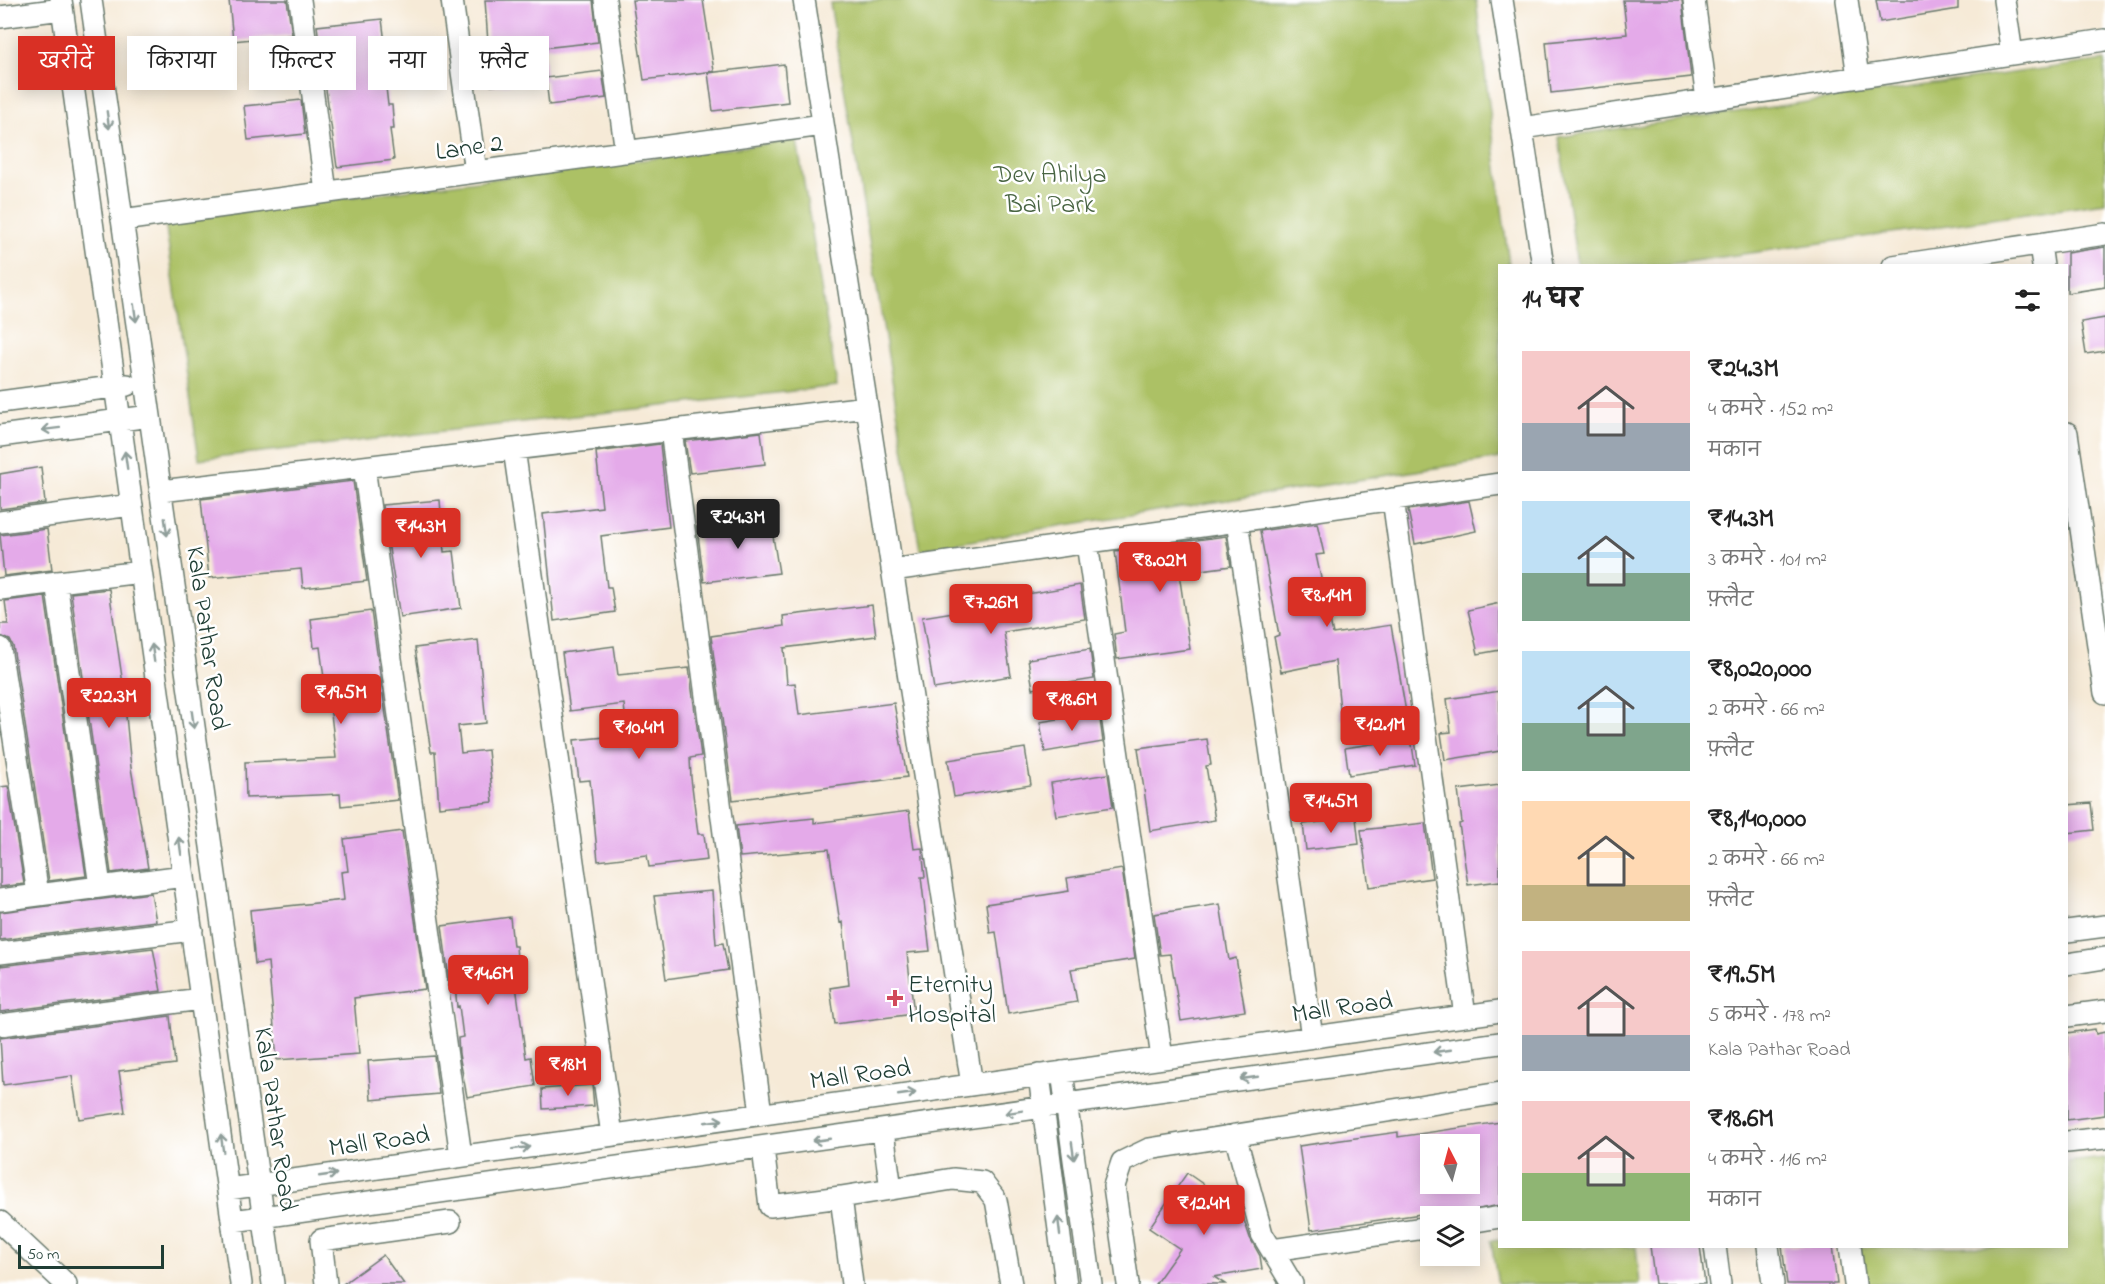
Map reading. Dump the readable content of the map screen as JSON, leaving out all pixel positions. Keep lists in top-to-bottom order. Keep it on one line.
{"streets":{"street":["Lane 2","Kala Pathar Road","Mall Road"]},"crossings":[["Lane 2","Kala Pathar Road"],["Kala Pathar Road","Mall Road"]],"parks":["Dev Ahilya Bai Park"],"places":{"health":["Eternity Hospital"]},"scale_bar":"50 m","north":"top","page":{"chip":["खरीदें","किराया","फ़िल्टर","नया","फ़्लैट"],"heading":"14 घर","list":[{"name":"₹24.3M","note":"4 कमरे · 152 m² · मकान"},{"name":"₹14.3M","note":"3 कमरे · 101 m² · फ़्लैट"},{"name":"₹8,020,000","note":"2 कमरे · 66 m² · फ़्लैट"},{"name":"₹8,140,000","note":"2 कमरे · 66 m² · फ़्लैट"},{"name":"₹19.5M","note":"5 कमरे · 178 m² · Kala Pathar Road"},{"name":"₹18.6M","note":"4 कमरे · 116 m² · मकान"}],"price":["₹24.3M","₹14.3M","₹8.02M","₹8.14M","₹7.26M","₹19.5M","₹22.3M","₹18.6M","₹12.1M","₹10.4M","₹14.5M","₹14.6M","₹18M","₹12.4M"],"scale":"50 m"}}
